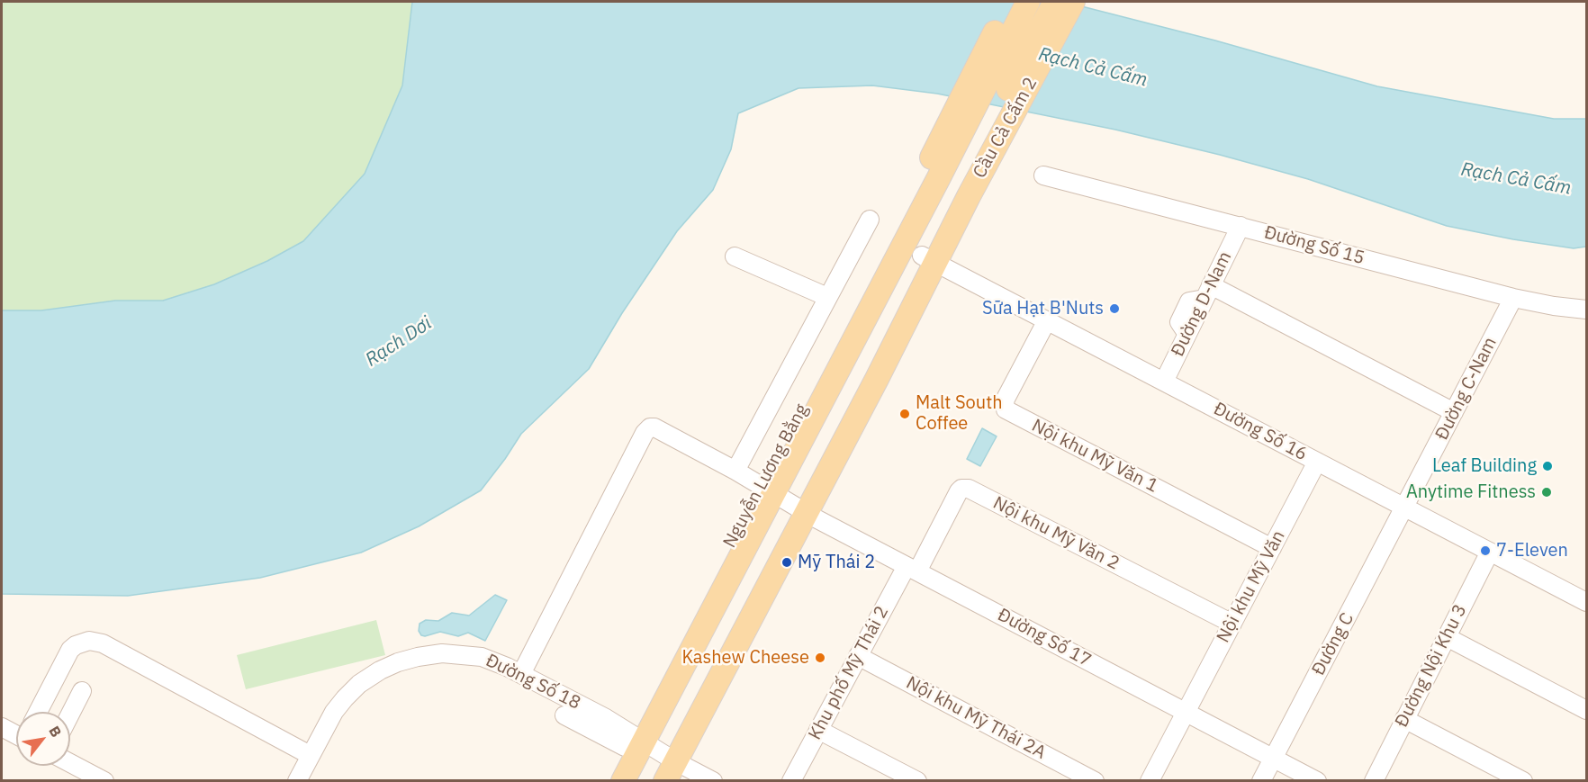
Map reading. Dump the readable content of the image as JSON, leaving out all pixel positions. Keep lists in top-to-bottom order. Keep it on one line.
{"streets":{"main road":["Cầu Cả Cấm 2","Nguyễn Lương Bằng"],"street":["Đường Số 15","Đường D-Nam","Đường C-Nam","Đường Số 16","Nội khu Mỹ Văn 1","Nội khu Mỹ Văn 2","Nội khu Mỹ Văn","Đường Số 17","Đường C","Đường Nội Khu 3","Khu phố Mỹ Thái 2","Đường Số 18","Nội khu Mỹ Thái 2A"]},"crossings":[["Cầu Cả Cấm 2","Nguyễn Lương Bằng"],["Đường Số 15","Đường D-Nam"],["Đường Số 15","Đường C-Nam"],["Đường D-Nam","Đường Số 16"],["Đường C-Nam","Đường Số 16"],["Đường C-Nam","Đường C"],["Đường Số 16","Nội khu Mỹ Văn 1"],["Đường Số 16","Nội khu Mỹ Văn"],["Đường Số 16","Đường C"],["Đường Số 16","Đường Nội Khu 3"],["Nội khu Mỹ Văn 1","Nội khu Mỹ Văn"],["Nguyễn Lương Bằng","Đường Số 17"],["Nguyễn Lương Bằng","Đường Số 18"],["Nội khu Mỹ Văn 2","Nội khu Mỹ Văn"],["Nội khu Mỹ Văn 2","Đường Số 17"],["Nội khu Mỹ Văn 2","Khu phố Mỹ Thái 2"],["Nội khu Mỹ Văn","Đường Số 17"],["Đường Số 17","Đường C"],["Đường Số 17","Khu phố Mỹ Thái 2"],["Đường Số 17","Đường Số 18"],["Khu phố Mỹ Thái 2","Nội khu Mỹ Thái 2A"]],"water":["Rạch Cả Cấm","Rạch Dơi"],"places":["Sữa Hạt B'Nuts","Malt South Coffee","Leaf Building","Anytime Fitness","7-Eleven","Mỹ Thái 2","Kashew Cheese"],"north":"top right"}
